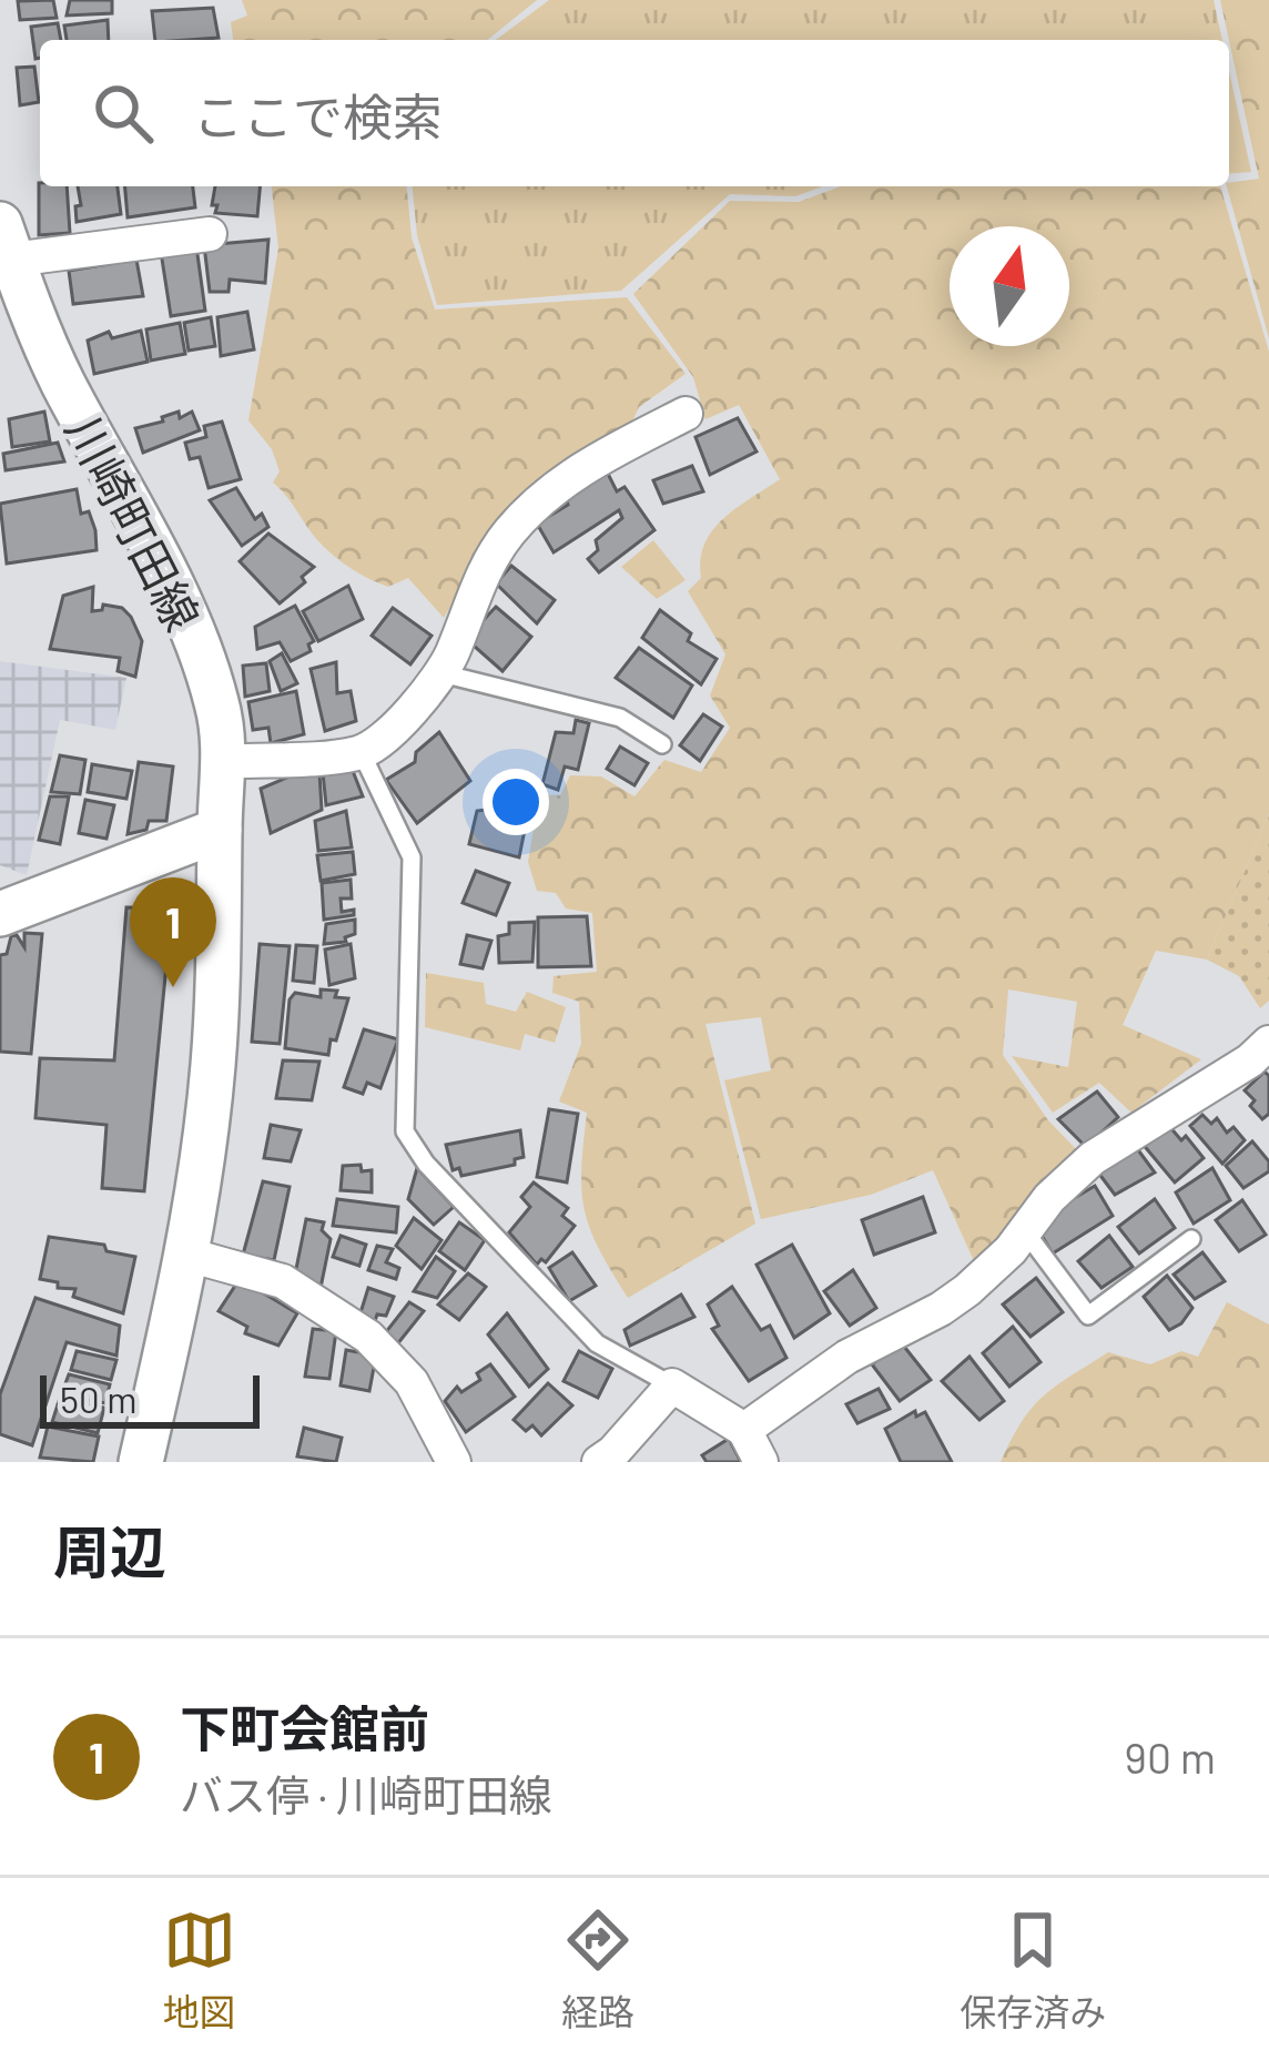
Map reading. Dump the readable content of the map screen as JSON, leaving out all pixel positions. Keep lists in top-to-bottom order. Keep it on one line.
{"streets":{"main road":["川崎町田線"]},"scale_bar":"50 m","north":"top","page":{"search":"ここで検索","pins":"1","scale":"50 m","heading":"周辺","list":[{"mark":"1","name":"下町会館前","note":"バス停 · 川崎町田線","value":"90 m"}],"nav":["地図","経路","保存済み"]}}
